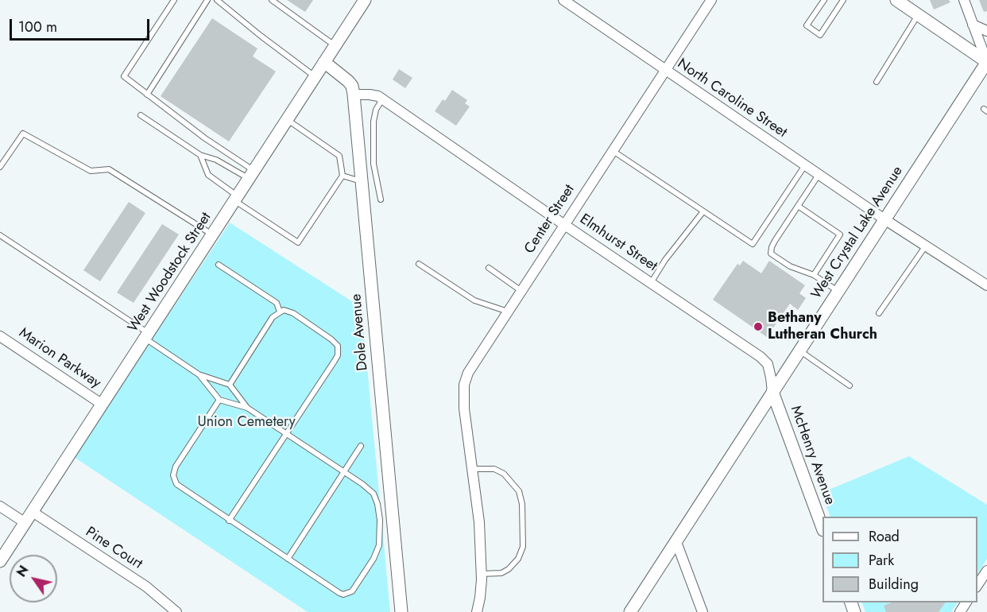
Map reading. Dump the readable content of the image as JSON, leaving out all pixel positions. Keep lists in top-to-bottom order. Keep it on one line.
{"streets":{"street":["North Caroline Street","Center Street","West Crystal Lake Avenue","Elmhurst Street","West Woodstock Street","Dole Avenue","Marion Parkway","McHenry Avenue","Pine Court"]},"crossings":[["North Caroline Street","Center Street"],["North Caroline Street","West Crystal Lake Avenue"],["Center Street","Elmhurst Street"],["West Crystal Lake Avenue","Elmhurst Street"],["West Crystal Lake Avenue","McHenry Avenue"],["Elmhurst Street","Dole Avenue"],["Elmhurst Street","McHenry Avenue"],["West Woodstock Street","Dole Avenue"],["West Woodstock Street","Marion Parkway"],["West Woodstock Street","Pine Court"]],"parks":["Union Cemetery"],"places":["Bethany Lutheran Church"],"legend":["Road","Park","Building"],"scale_bar":"100 m","north":"top left"}
